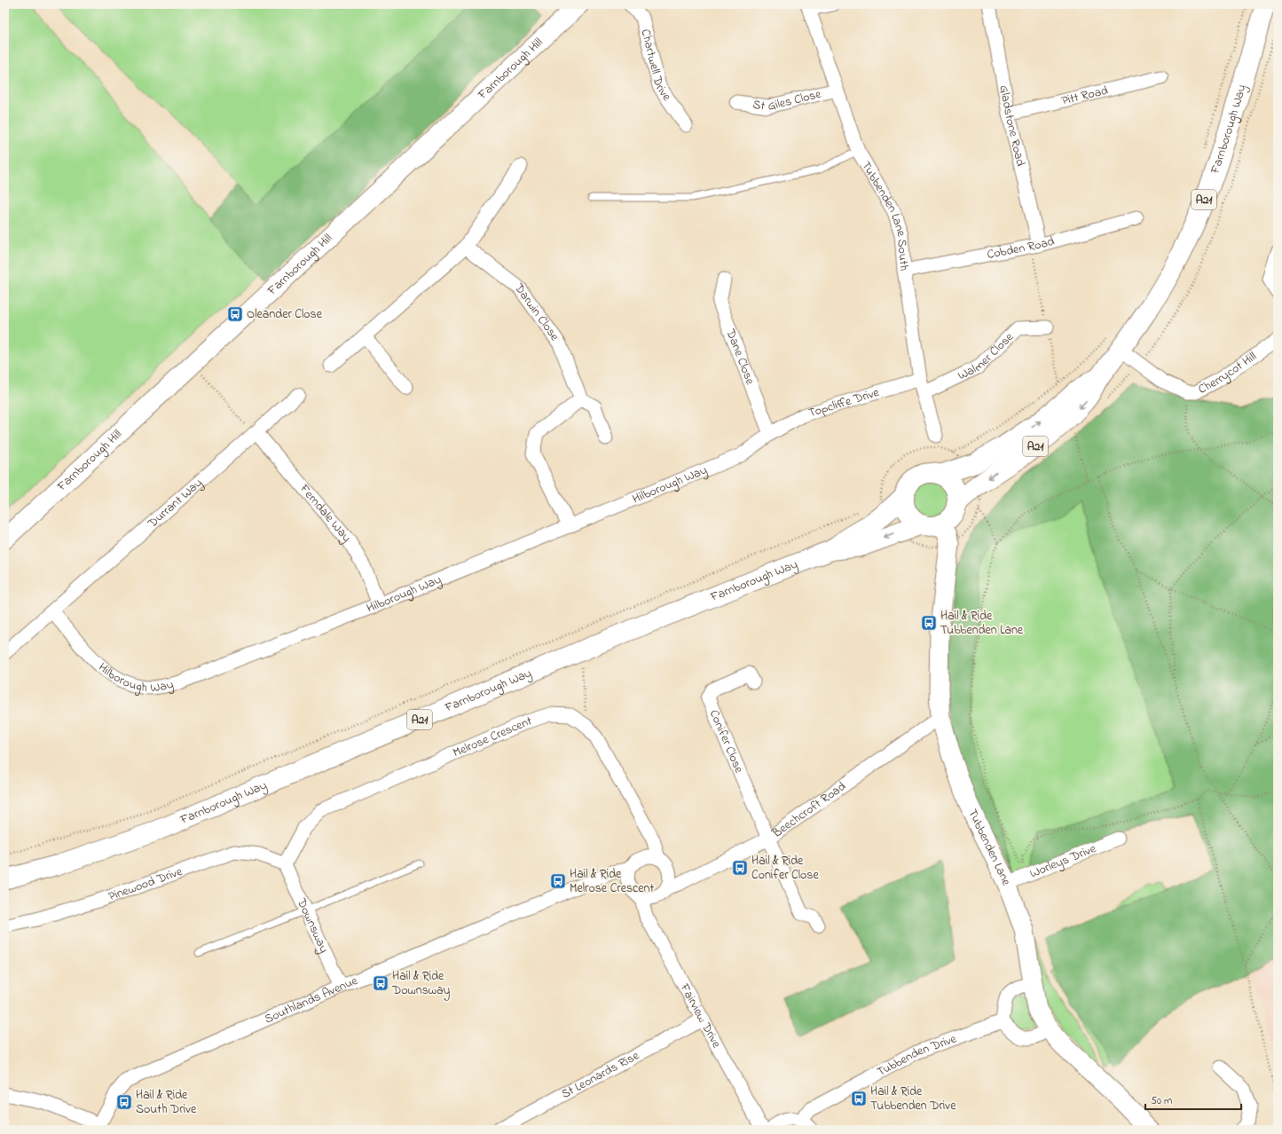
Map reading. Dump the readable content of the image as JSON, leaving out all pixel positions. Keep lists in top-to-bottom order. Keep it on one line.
{"streets":{"highway":["Farnborough Way","A21"],"main road":["Farnborough Hill","Tubbenden Lane"],"street":["Chartwell Drive","Pitt Road","St Giles Close","Gladstone Road","Tubbenden Lane South","Cobden Road","Darwin Close","Walmer Close","Dane Close","Cherrycot Hill","Topcliffe Drive","Hilborough Way","Durrant Way","Ferndale Way","Melrose Crescent","Conifer Close","Beechcroft Road","Worleys Drive","Pinewood Drive","Downsway","Southlands Avenue","Fairview Drive","Tubbenden Drive","St Leonards Rise"]},"crossings":[["Pitt Road","Gladstone Road"],["St Giles Close","Tubbenden Lane South"],["Gladstone Road","Cobden Road"],["Farnborough Way","Cherrycot Hill"],["Farnborough Way","Tubbenden Lane"],["Tubbenden Lane South","Cobden Road"],["Tubbenden Lane South","Walmer Close"],["Tubbenden Lane South","Topcliffe Drive"],["Dane Close","Topcliffe Drive"],["Dane Close","Hilborough Way"],["Topcliffe Drive","Hilborough Way"],["Hilborough Way","Durrant Way"],["Hilborough Way","Ferndale Way"],["Durrant Way","Ferndale Way"],["Melrose Crescent","Beechcroft Road"],["Melrose Crescent","Pinewood Drive"],["Melrose Crescent","Downsway"],["Melrose Crescent","Southlands Avenue"],["Melrose Crescent","Fairview Drive"],["Conifer Close","Beechcroft Road"],["Beechcroft Road","Tubbenden Lane"],["Beechcroft Road","Southlands Avenue"],["Beechcroft Road","Fairview Drive"],["Tubbenden Lane","Worleys Drive"],["Pinewood Drive","Downsway"],["Downsway","Southlands Avenue"],["Southlands Avenue","Fairview Drive"],["Fairview Drive","St Leonards Rise"]],"places":{"bus stop":["Oleander Close","Hail & Ride Tubbenden Lane","Hail & Ride Conifer Close","Hail & Ride Melrose Crescent","Hail & Ride Downsway","Hail & Ride Tubbenden Drive","Hail & Ride South Drive"]},"scale_bar":"50 m"}
